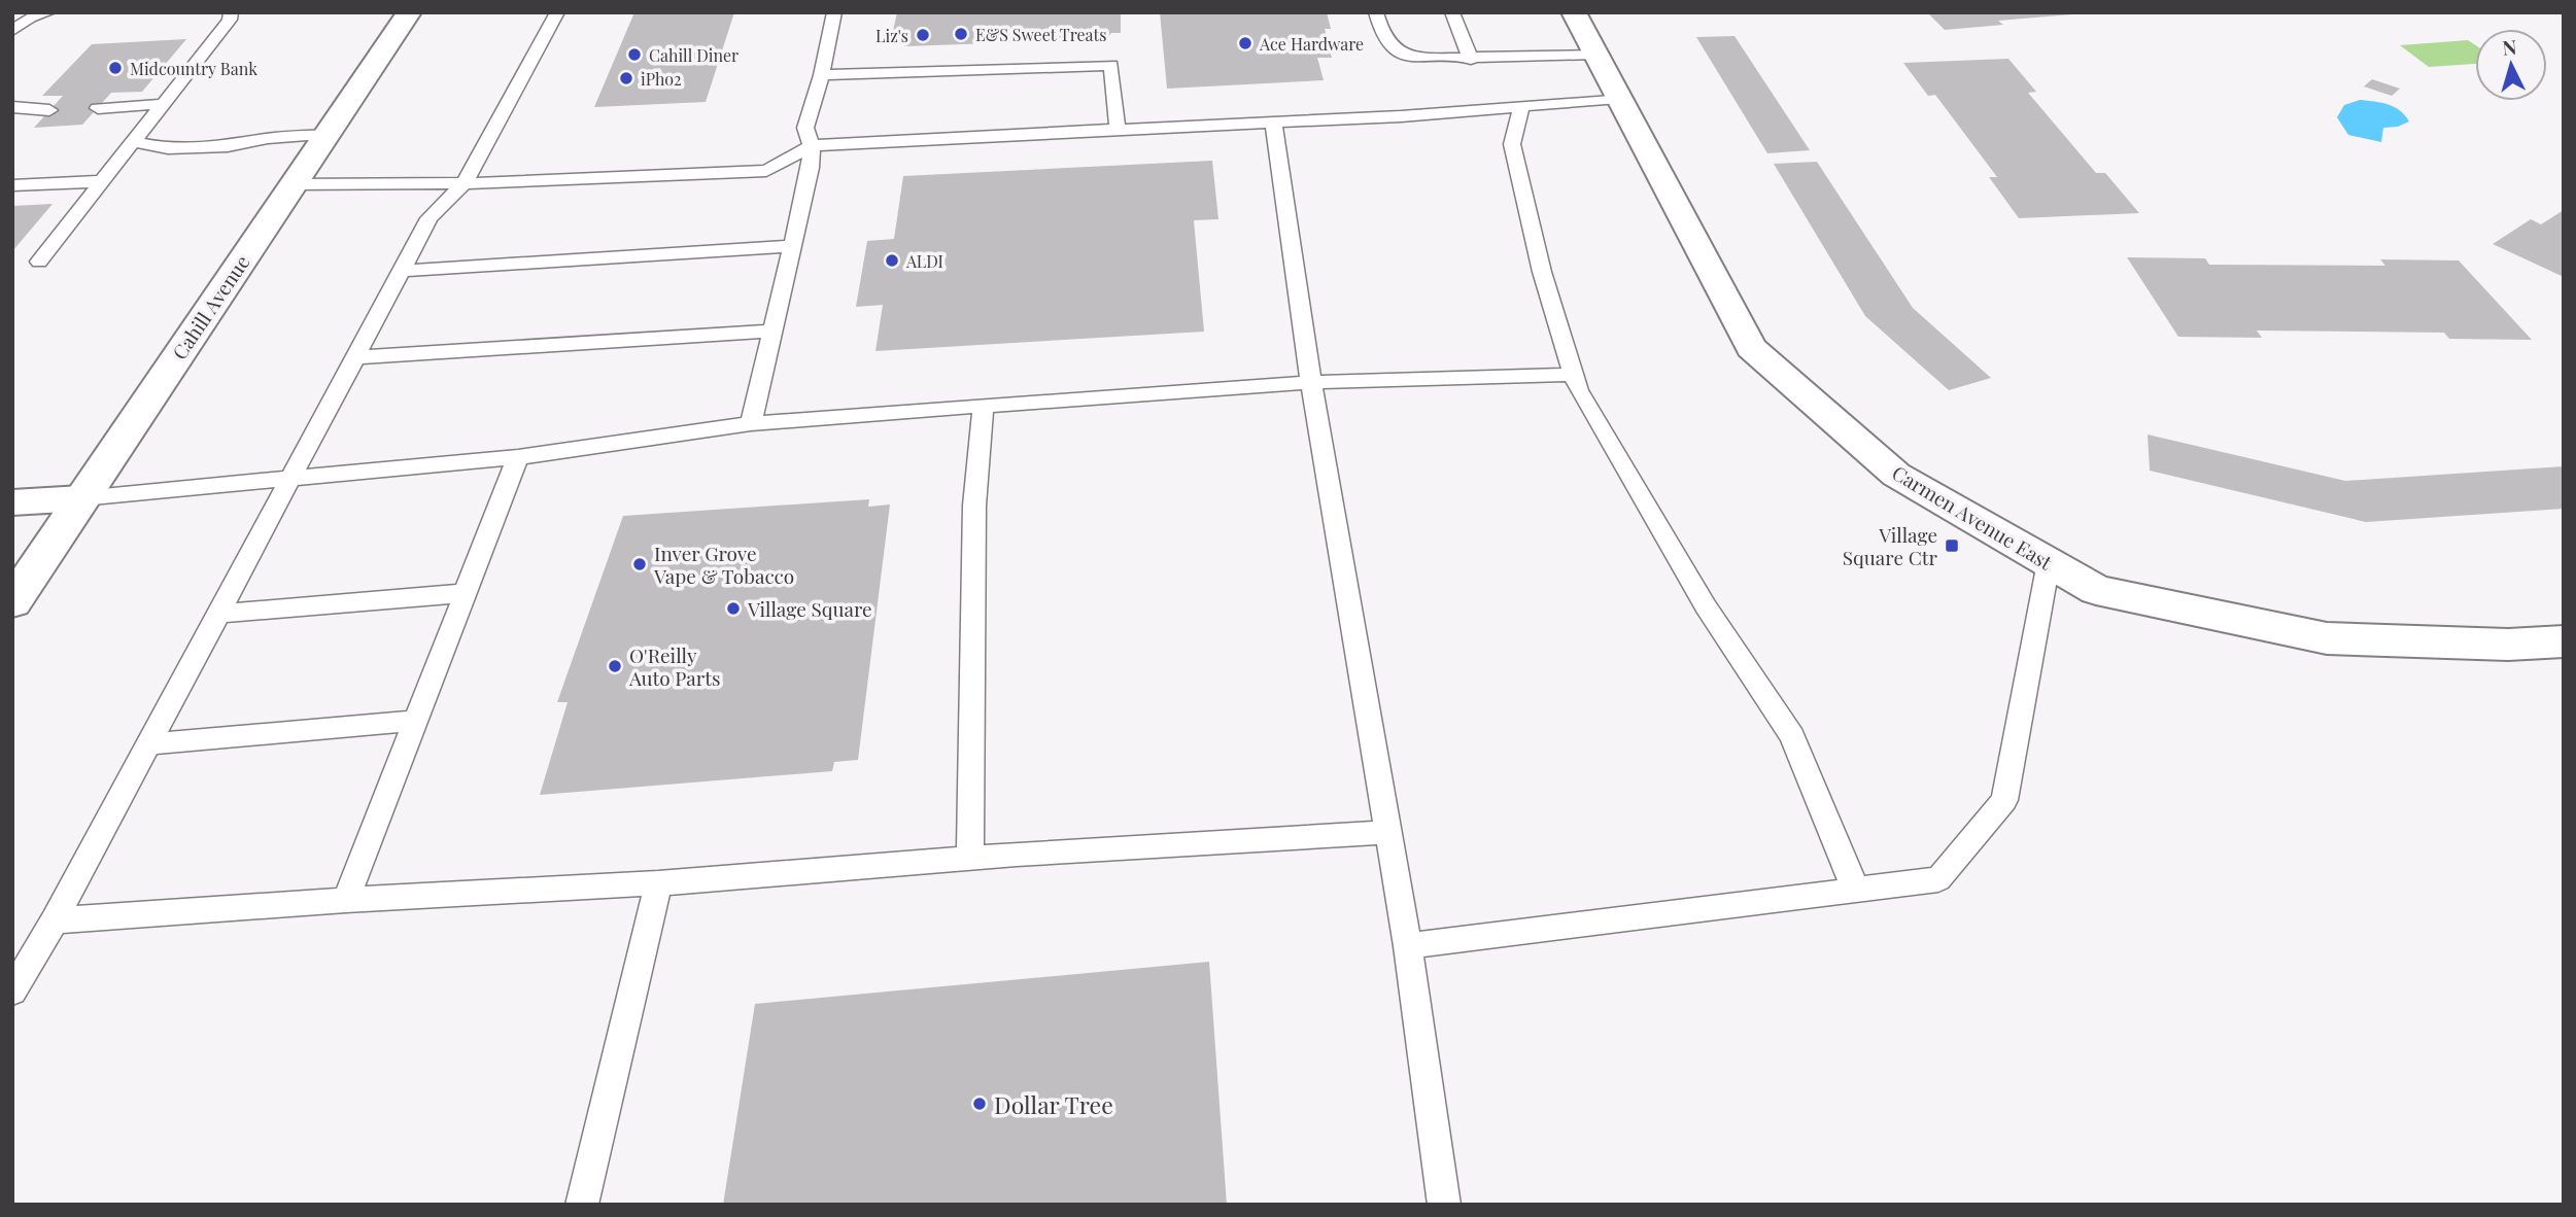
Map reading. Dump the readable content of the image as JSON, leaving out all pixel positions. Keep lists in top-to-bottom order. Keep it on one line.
{"streets":{"street":["Cahill Avenue","Carmen Avenue East"]},"places":{"other":["E&S Sweet Treats","Liz's","Ace Hardware","Cahill Diner","Midcountry Bank","iPho2","ALDI","Inver Grove Vape & Tobacco","Village Square","O'Reilly Auto Parts","Dollar Tree"],"transit":["Village Square Ctr"]},"north":"top"}
